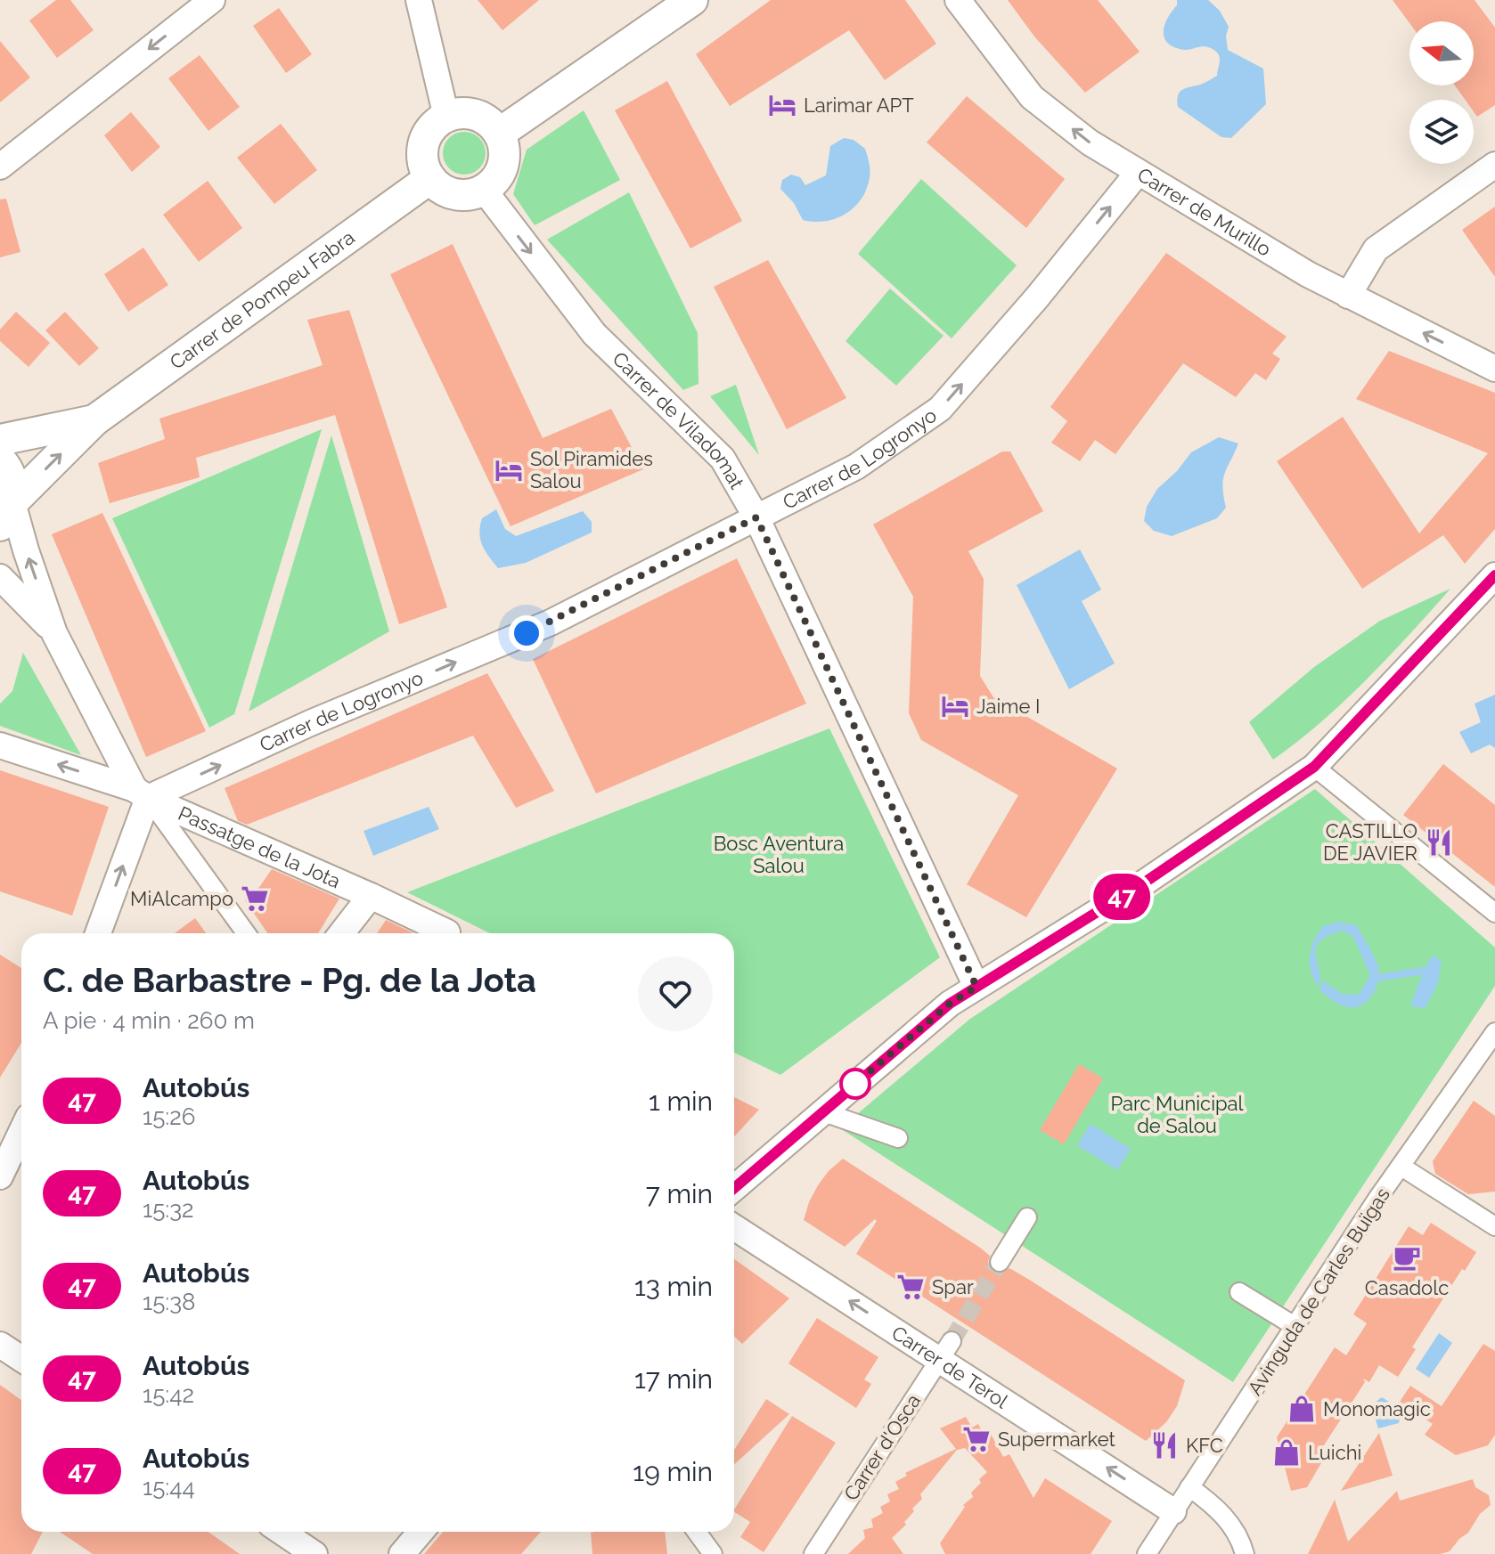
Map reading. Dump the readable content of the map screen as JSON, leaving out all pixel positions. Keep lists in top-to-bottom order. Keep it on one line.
{"streets":{"street":["Carrer de Murillo","Carrer de Pompeu Fabra","Carrer de Viladomat","Carrer de Logronyo","Passatge de la Jota","Avinguda de Carles Buïgas","Carrer de Terol","Carrer d'Osca"]},"crossings":[["Carrer de Murillo","Carrer de Logronyo"],["Carrer de Pompeu Fabra","Carrer de Viladomat"],["Carrer de Viladomat","Carrer de Logronyo"],["Carrer de Logronyo","Passatge de la Jota"],["Avinguda de Carles Buïgas","Carrer de Terol"],["Carrer de Terol","Carrer d'Osca"]],"one_way":["Carrer de Murillo","Carrer de Viladomat","Carrer de Logronyo","Carrer de Terol"],"parks":["Bosc Aventura Salou","Parc Municipal de Salou"],"places":{"hotel":["Larimar APT","Sol Piramides Salou","Jaime I"],"restaurant":["CASTILLO DE JAVIER","KFC"],"supermarket":["MiAlcampo","Spar","Supermarket"],"cafe":["Casadolc"],"shop":["Monomagic","Luichi"]},"lines":["bus line 47"],"north":"left","page":{"on_map":"47","heading":["C. de Barbastre - Pg. de la Jota","A pie · 4 min · 260 m"],"list":[{"mark":"47","name":"Autobús","note":"15:26","value":"1 min"},{"mark":"47","name":"Autobús","note":"15:32","value":"7 min"},{"mark":"47","name":"Autobús","note":"15:38","value":"13 min"},{"mark":"47","name":"Autobús","note":"15:42","value":"17 min"},{"mark":"47","name":"Autobús","note":"15:44","value":"19 min"}]}}
